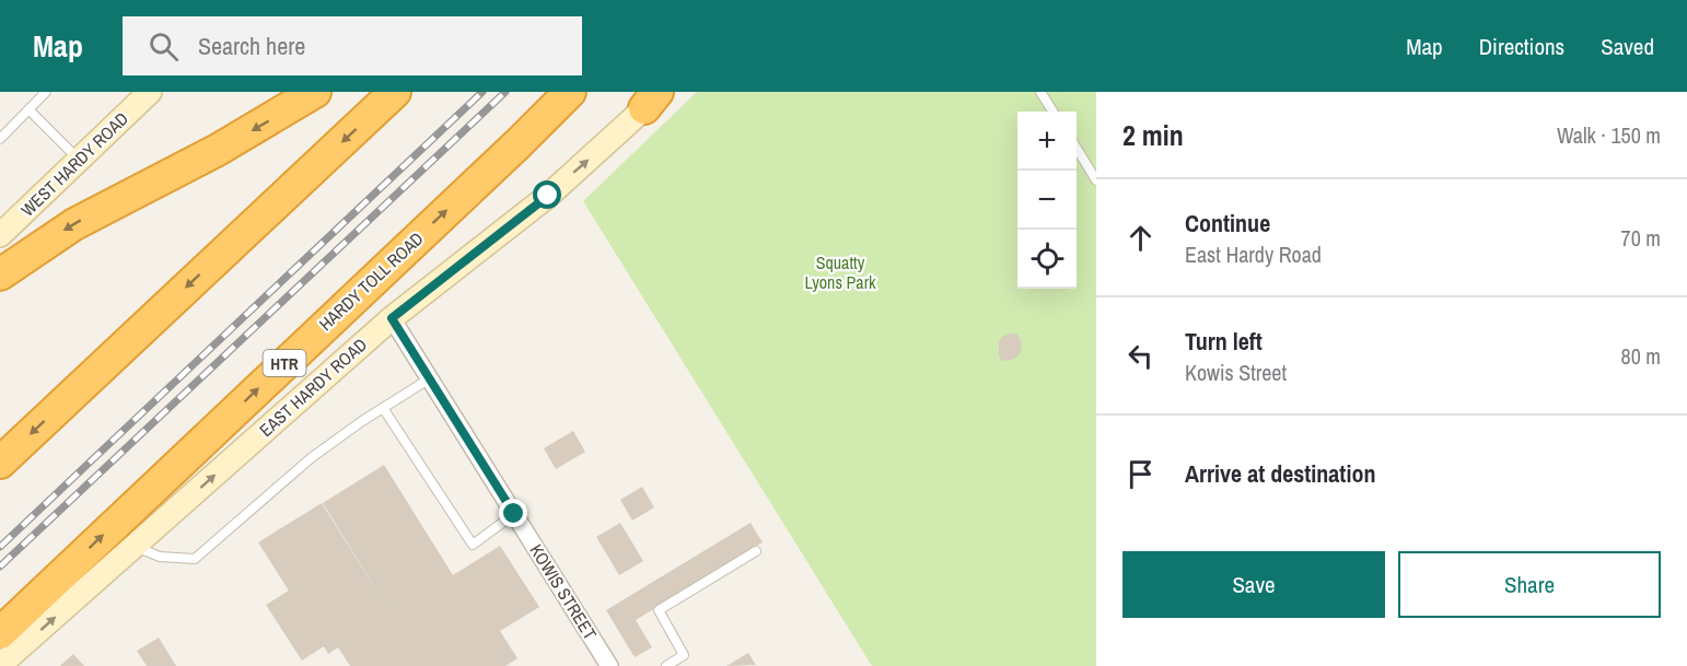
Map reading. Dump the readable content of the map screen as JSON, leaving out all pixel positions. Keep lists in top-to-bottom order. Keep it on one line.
{"streets":{"highway":["HARDY TOLL ROAD","HTR"],"main road":["WEST HARDY ROAD","EAST HARDY ROAD"],"street":["KOWIS STREET"]},"crossings":[["EAST HARDY ROAD","KOWIS STREET"]],"one_way":["EAST HARDY ROAD"],"parks":["Squatty Lyons Park"],"page":{"header":"Map","search":"Search here","nav":["Map","Directions","Saved"],"heading":["2 min","Walk · 150 m"],"map_buttons":["+","−"],"list":[["Continue","East Hardy Road","70 m"],["Turn left","Kowis Street","80 m"],"Arrive at destination"],"buttons":["Save","Share"]}}
